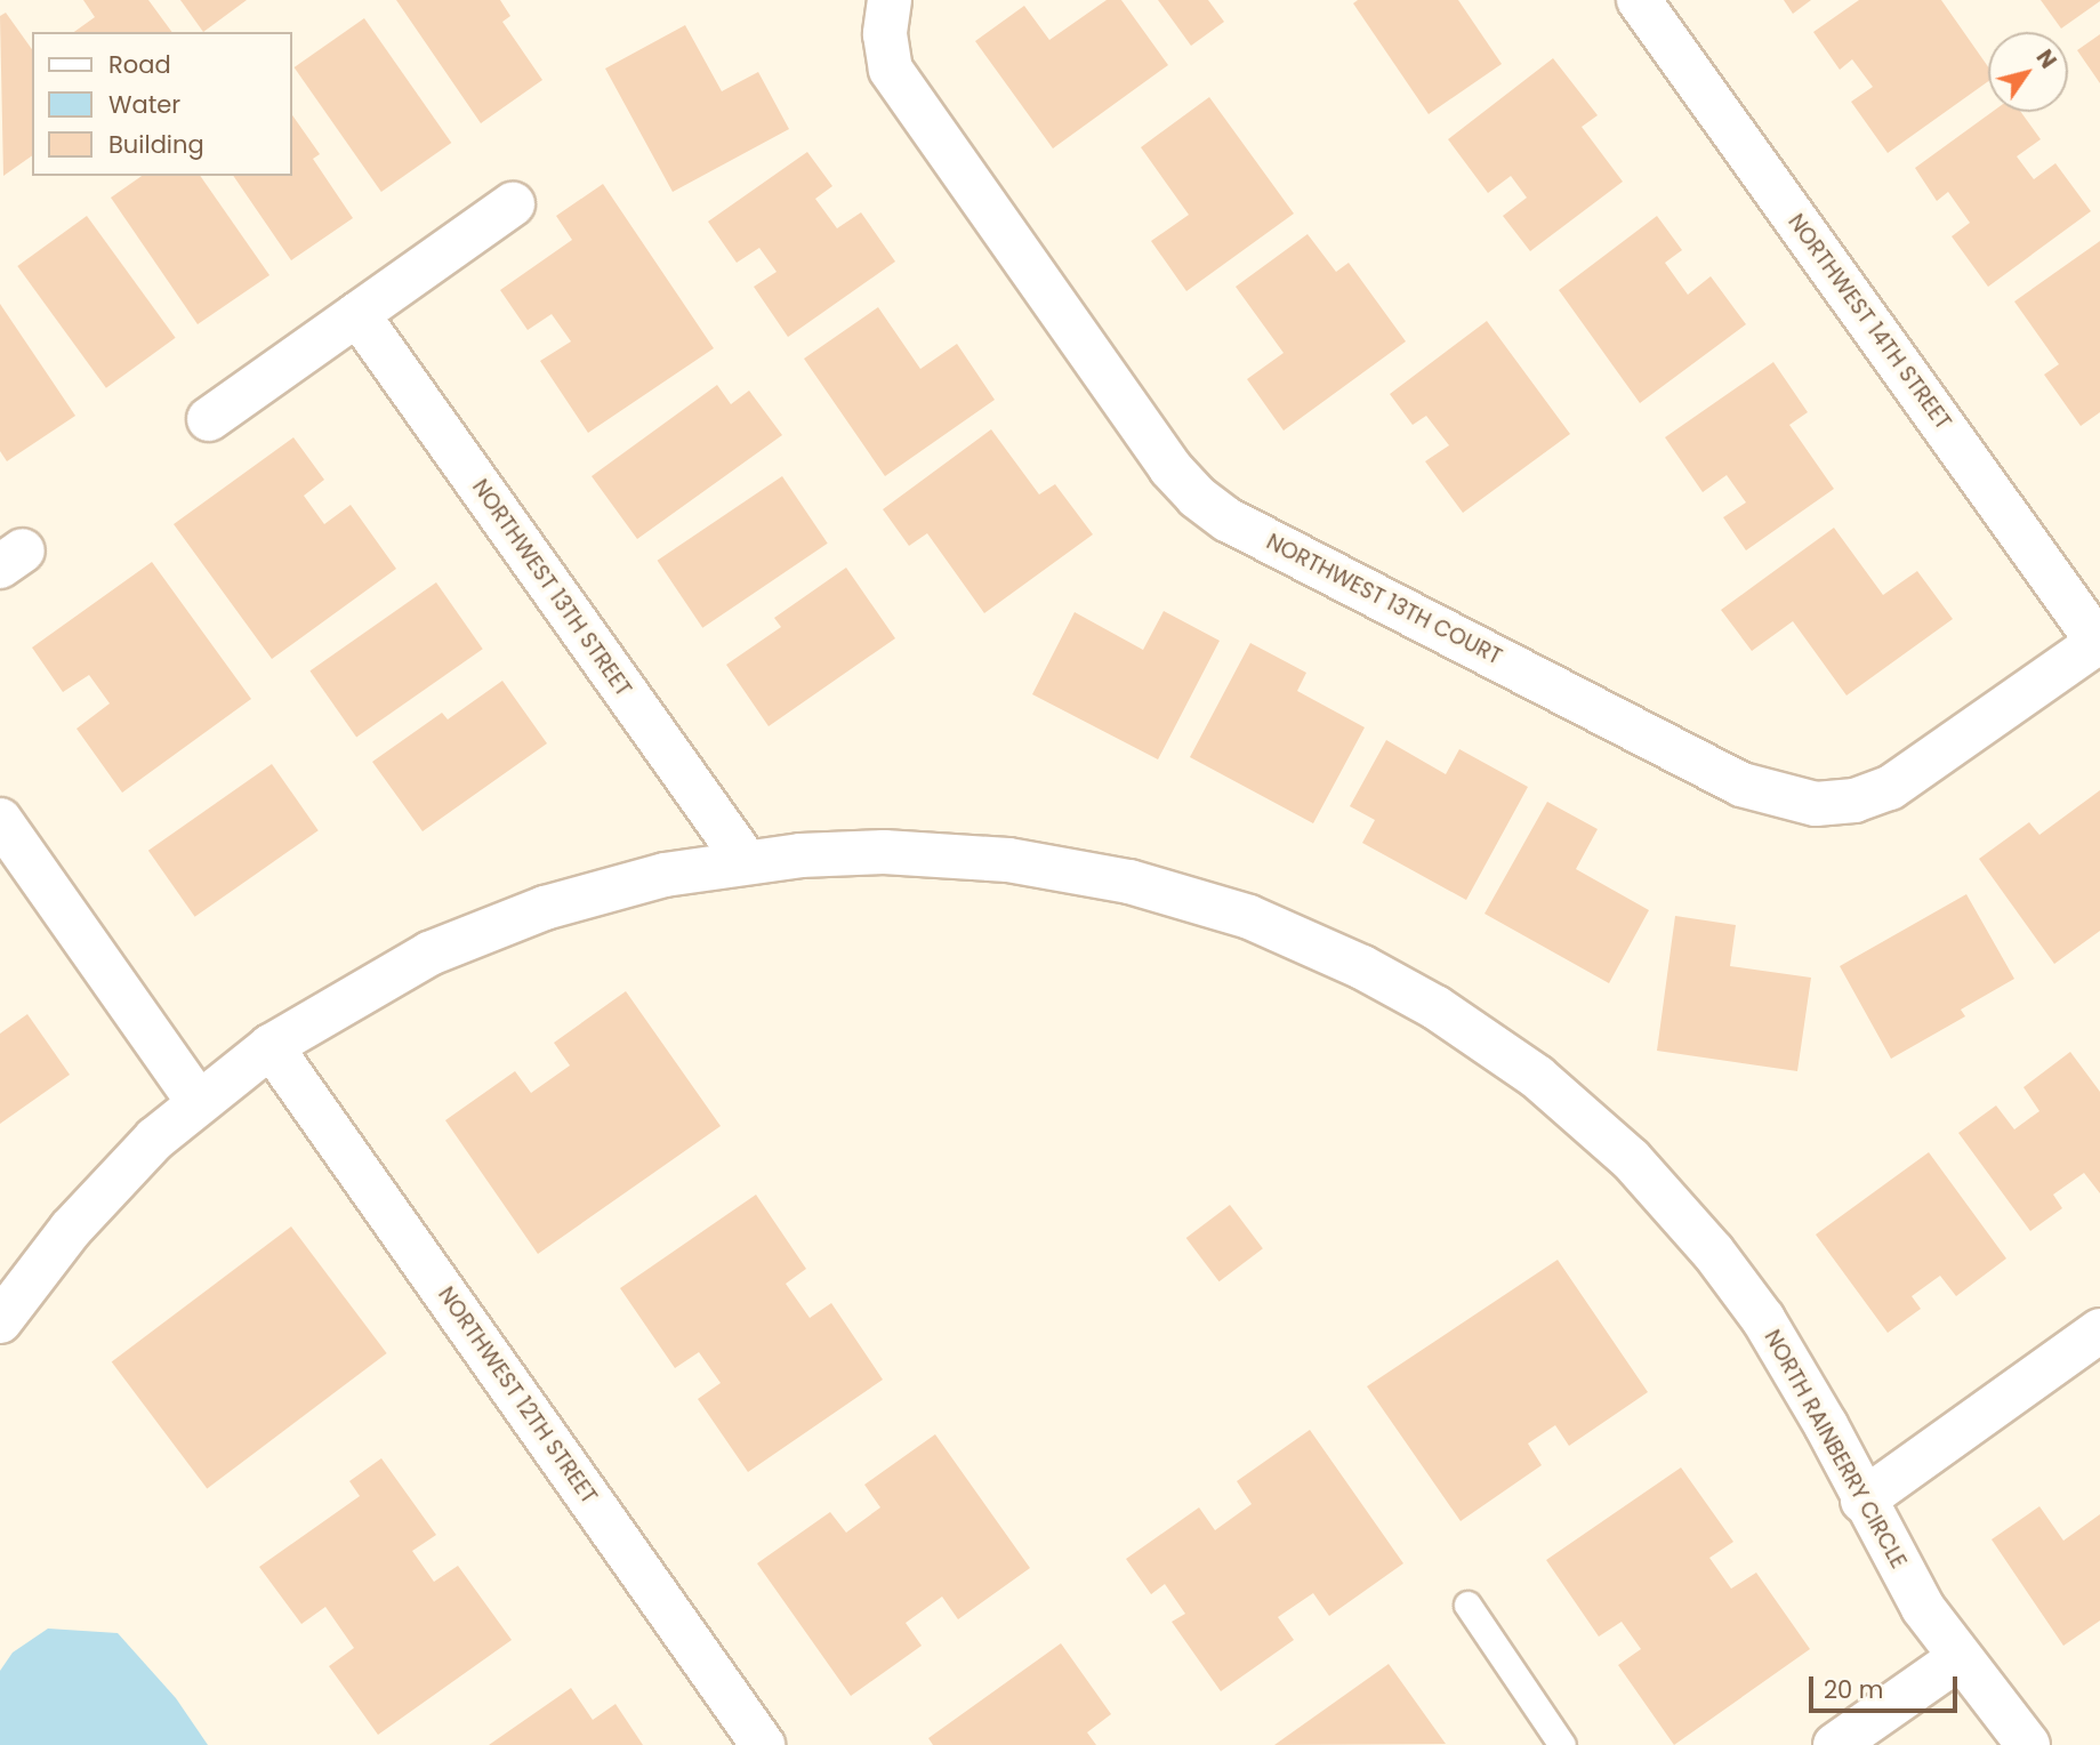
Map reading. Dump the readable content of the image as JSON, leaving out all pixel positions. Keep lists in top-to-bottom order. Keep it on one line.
{"streets":{"street":["NORTHWEST 14TH STREET","NORTHWEST 13TH STREET","NORTHWEST 13TH COURT","NORTHWEST 12TH STREET","NORTH RAINBERRY CIRCLE"]},"crossings":[["NORTHWEST 14TH STREET","NORTHWEST 13TH COURT"],["NORTHWEST 13TH STREET","NORTH RAINBERRY CIRCLE"],["NORTHWEST 12TH STREET","NORTH RAINBERRY CIRCLE"]],"legend":["Road","Water","Building"],"scale_bar":"20 m","north":"top right"}
